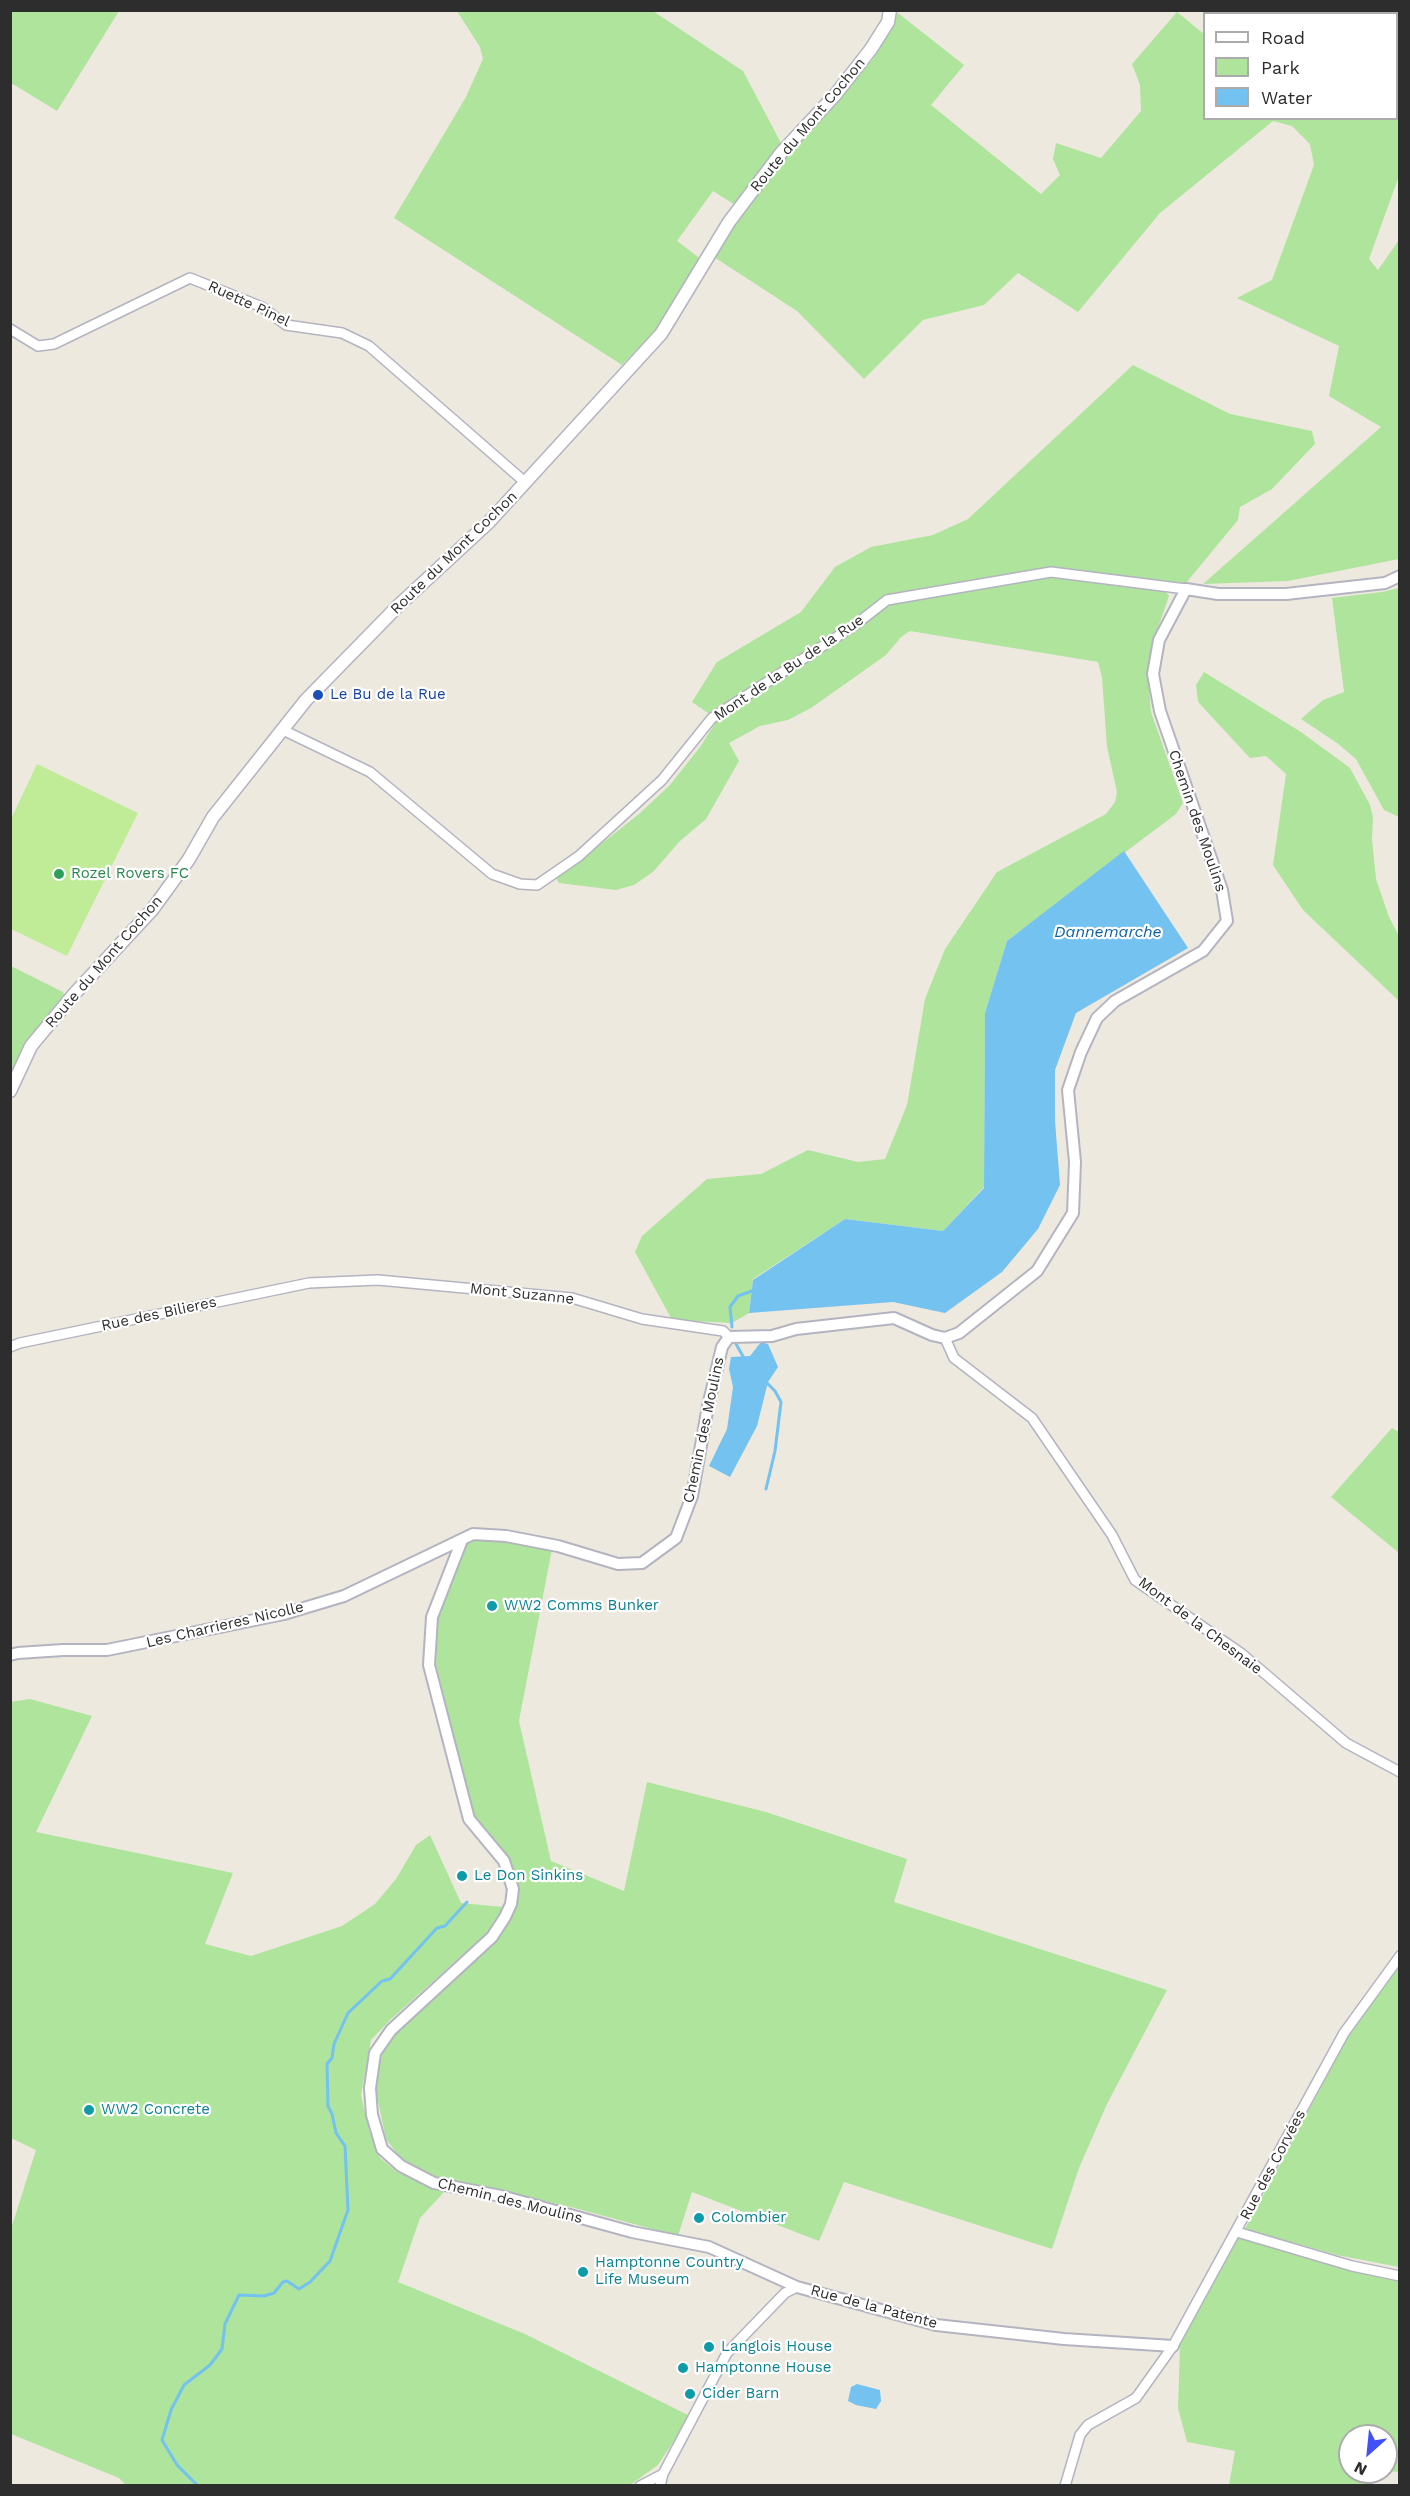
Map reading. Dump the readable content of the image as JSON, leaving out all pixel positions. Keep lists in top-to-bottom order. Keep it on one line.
{"streets":{"main road":["Route du Mont Cochon"],"street":["Ruette Pinel","Mont de la Bu de la Rue","Chemin des Moulins","Mont Suzanne","Rue des Bilieres","Les Charrieres Nicolle","Mont de la Chesnaie","Rue des Corvées","Rue de la Patente"]},"crossings":[["Route du Mont Cochon","Ruette Pinel"],["Route du Mont Cochon","Mont de la Bu de la Rue"],["Mont de la Bu de la Rue","Chemin des Moulins"],["Chemin des Moulins","Mont Suzanne"],["Chemin des Moulins","Les Charrieres Nicolle"],["Chemin des Moulins","Mont de la Chesnaie"],["Chemin des Moulins","Rue de la Patente"],["Mont Suzanne","Rue des Bilieres"]],"water":["Dannemarche"],"places":["Le Bu de la Rue","Rozel Rovers FC","WW2 Comms Bunker","Le Don Sinkins","WW2 Concrete","Colombier","Hamptonne Country Life Museum","Langlois House","Hamptonne House","Cider Barn"],"legend":["Road","Park","Water"],"north":"bottom left"}
